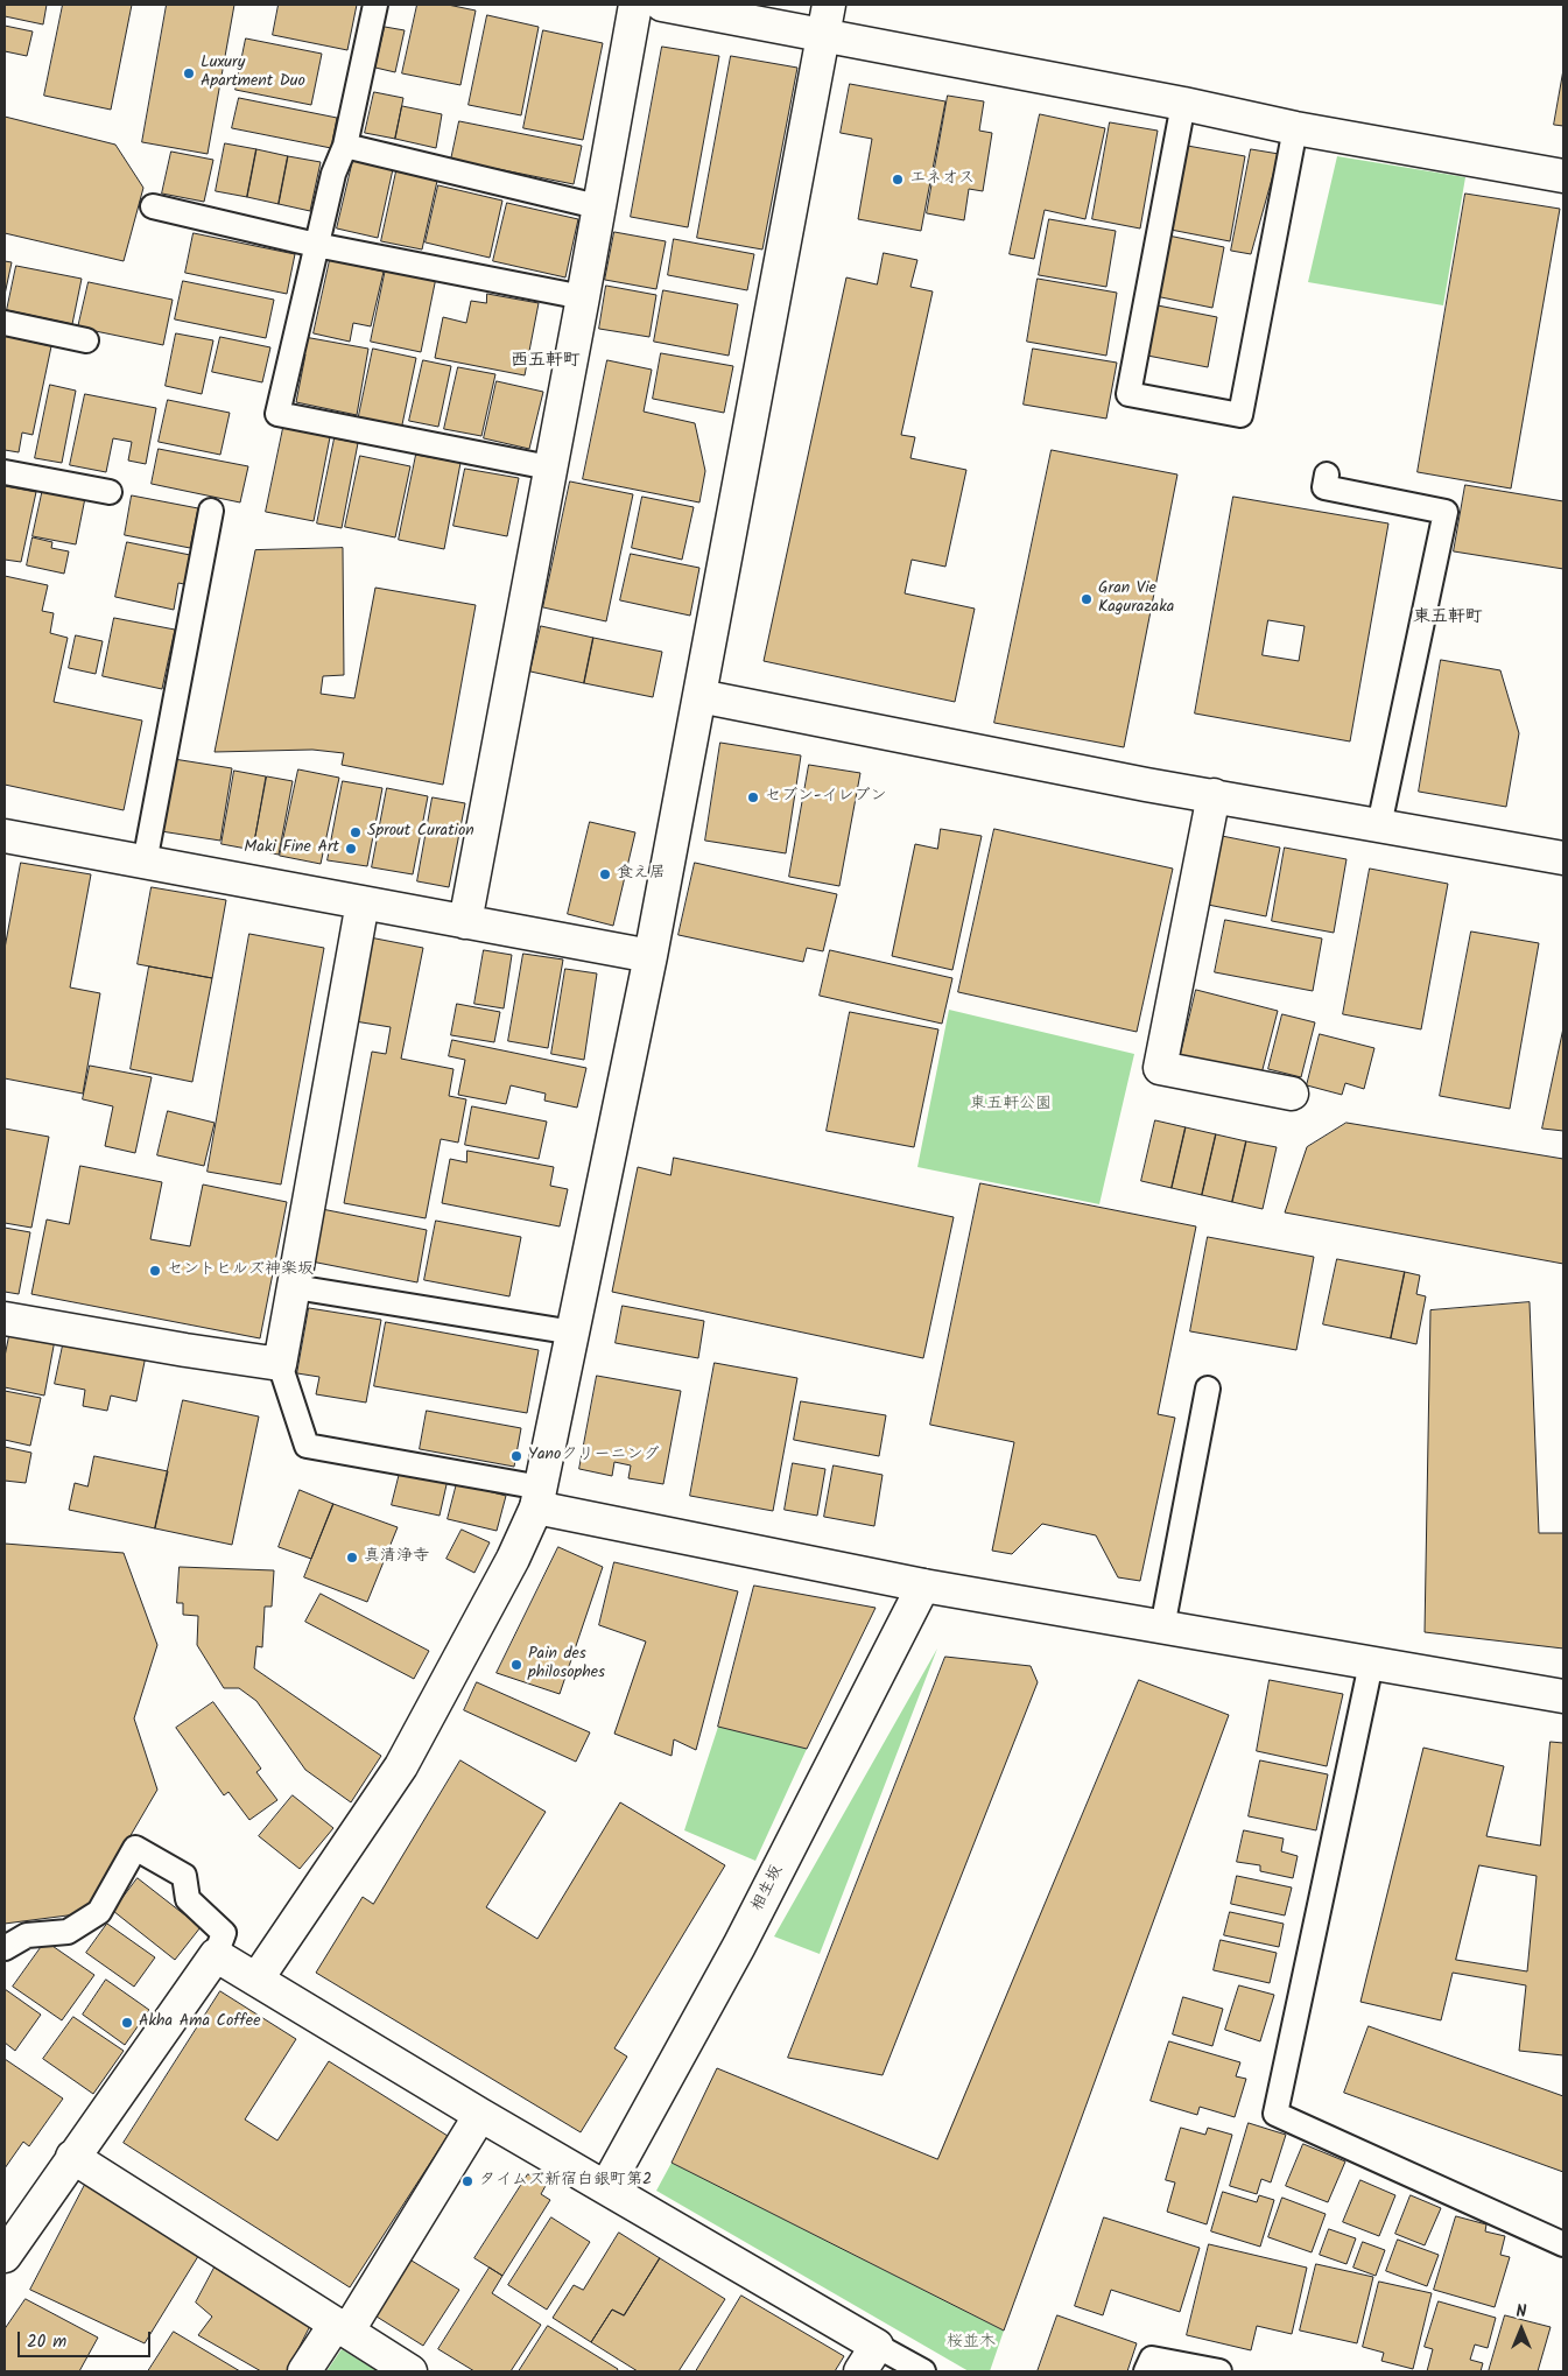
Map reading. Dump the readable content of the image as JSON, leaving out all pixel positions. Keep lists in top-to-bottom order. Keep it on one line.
{"streets":{"street":["相生坂"]},"districts":["西五軒町","東五軒町"],"parks":["東五軒公園","桜並木"],"places":["Luxury Apartment Duo","エネオス","Gran Vie Kagurazaka","セブン-イレブン","Sprout Curation","Maki Fine Art","食え居","セントヒルズ神楽坂","Yanoクリーニング","真清浄寺","Pain des philosophes","Akha Ama Coffee","タイムズ新宿白銀町第2"],"scale_bar":"20 m","north":"top"}
